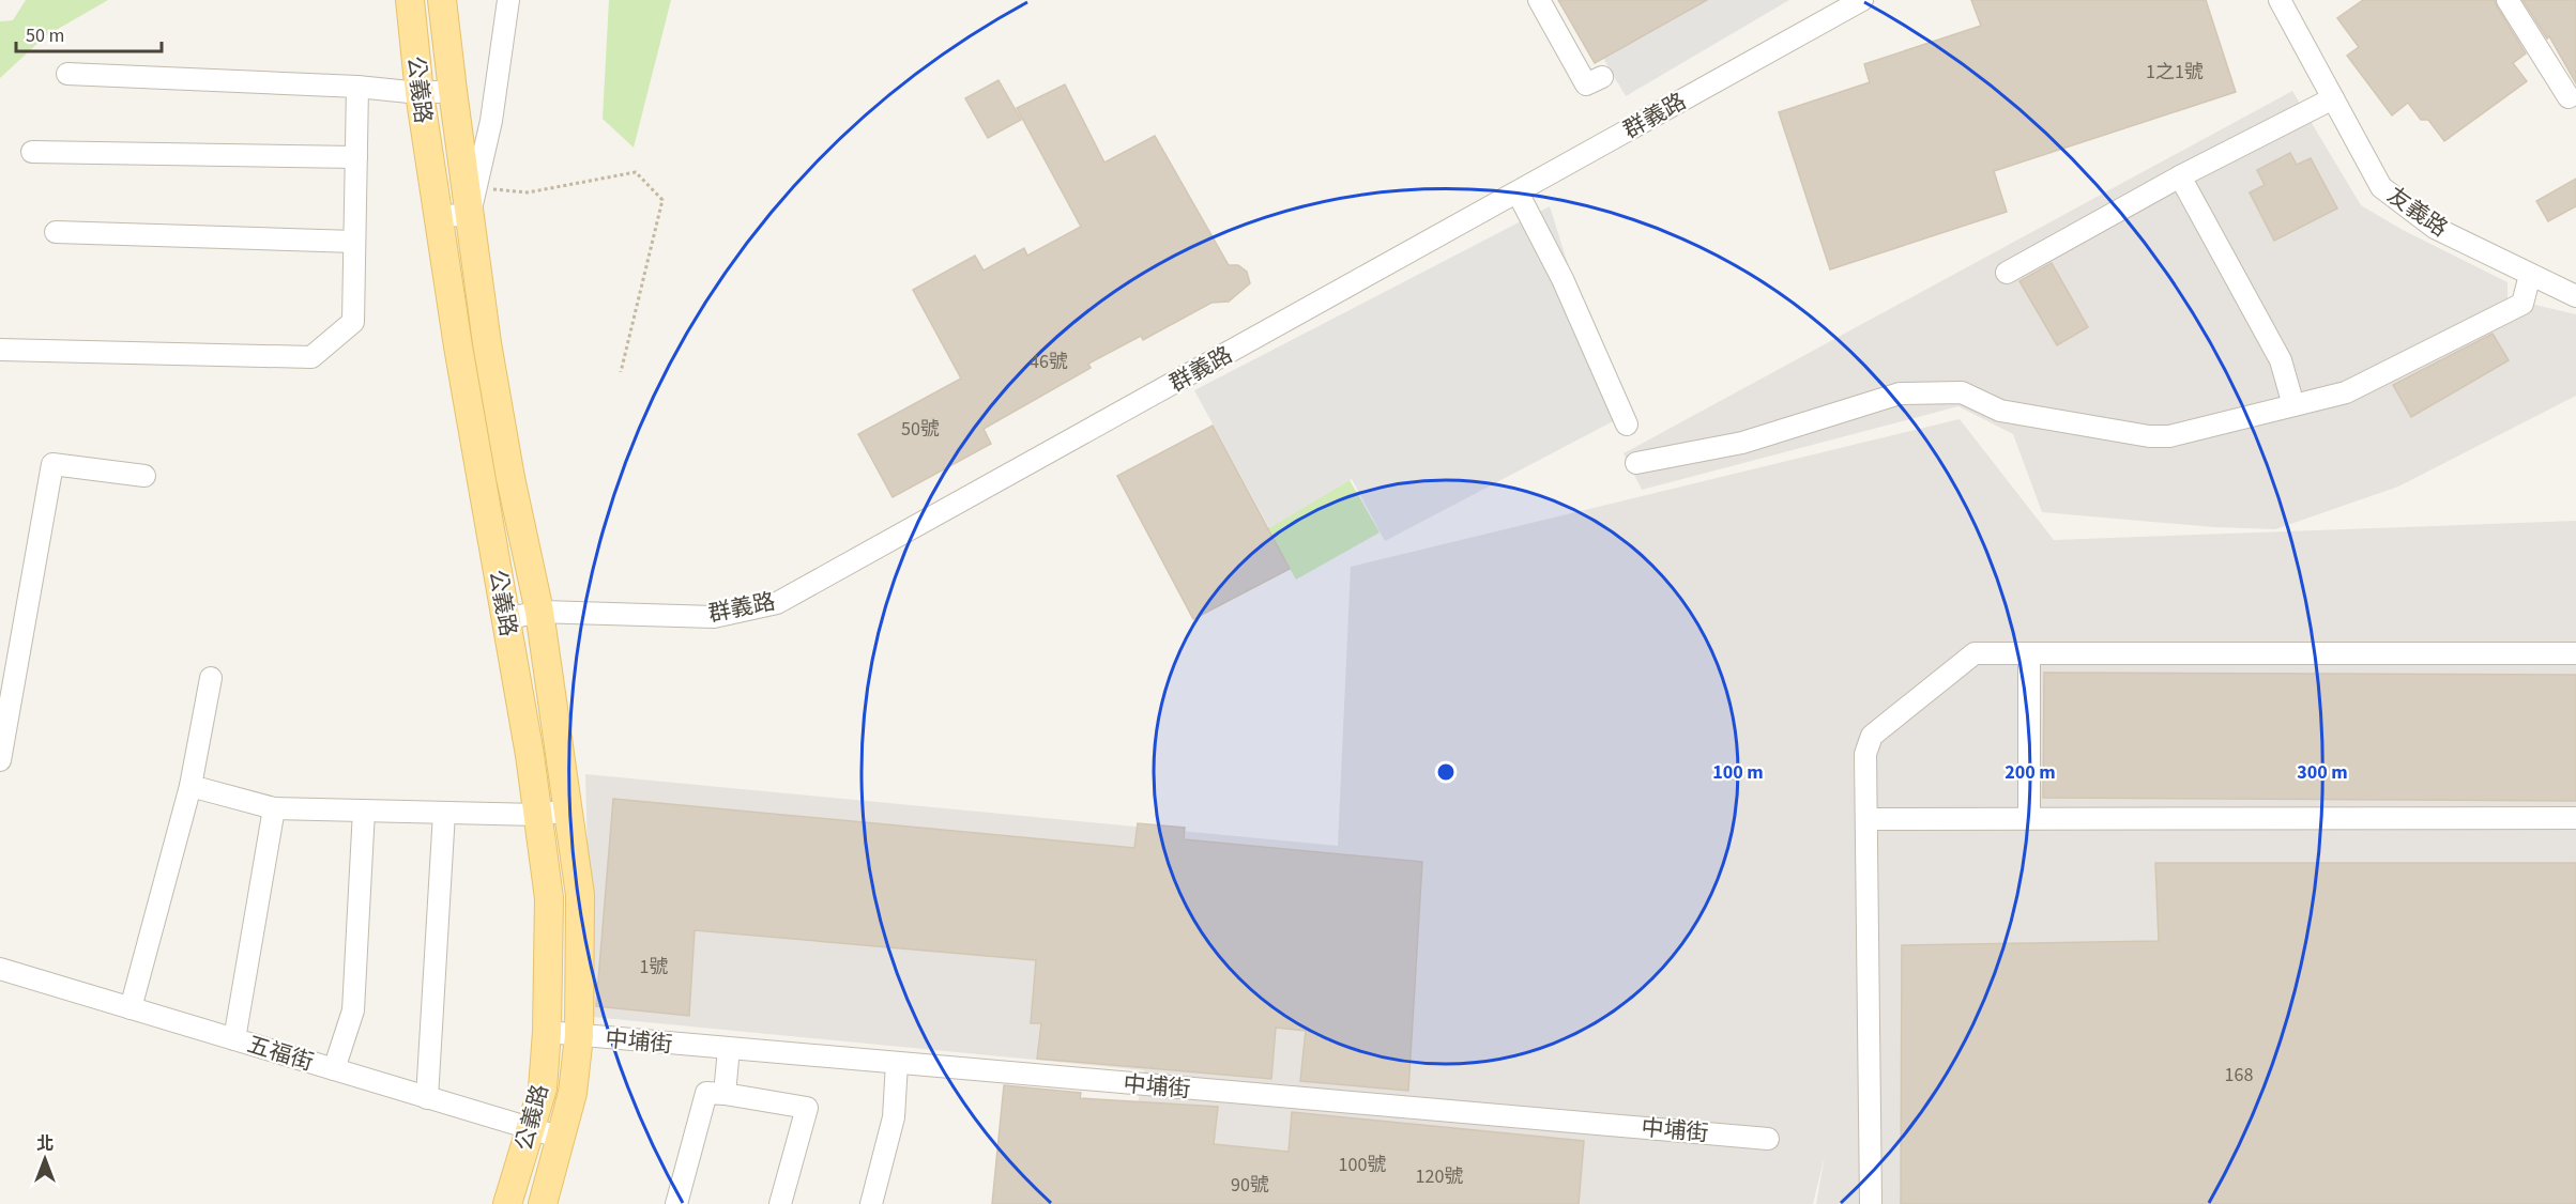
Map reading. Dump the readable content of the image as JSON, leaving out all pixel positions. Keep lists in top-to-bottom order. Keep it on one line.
{"streets":{"main road":["公義路"],"street":["群義路","友義路","中埔街","五福街"]},"crossings":[["公義路","群義路"],["公義路","中埔街"],["公義路","五福街"]],"house_numbers":["1之1號","46號","50號","1號","168","100號","120號","90號"],"scale_bar":"50 m","north":"top","rings":["100 m","200 m","300 m"]}
